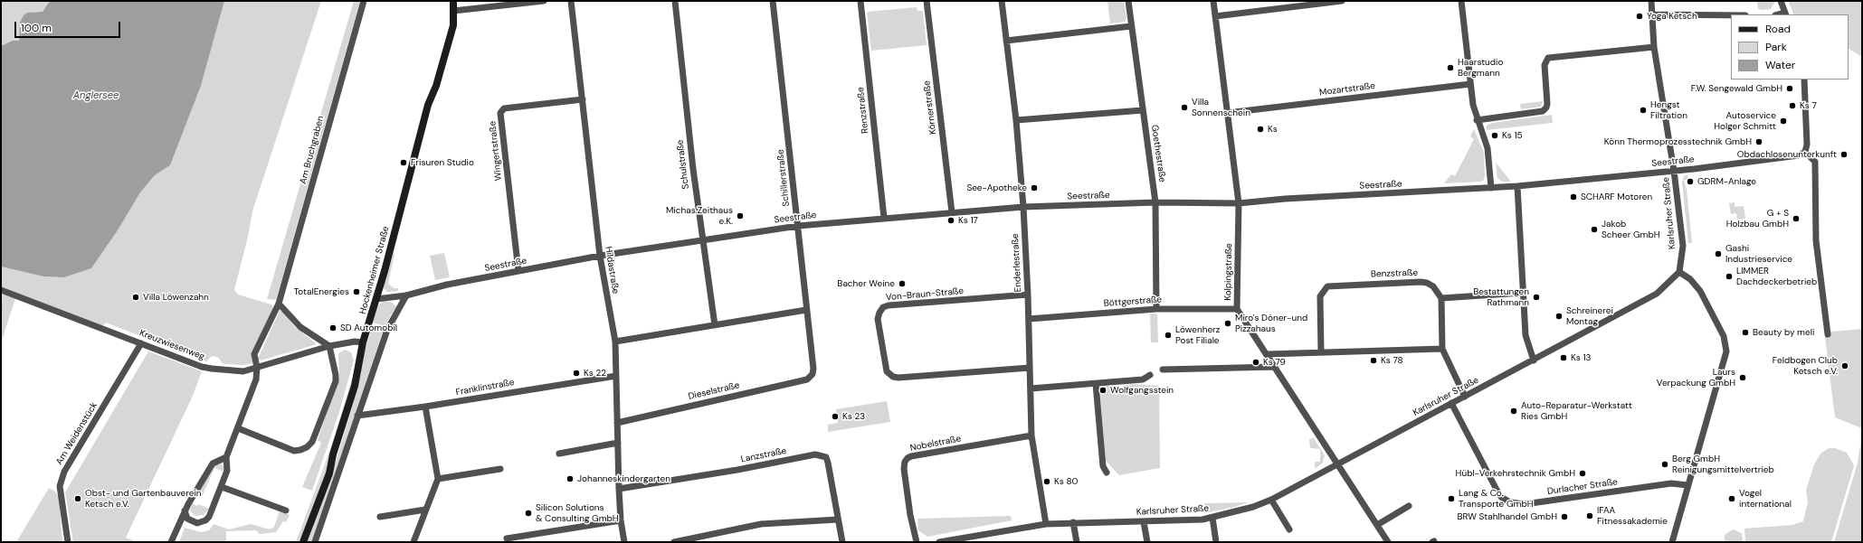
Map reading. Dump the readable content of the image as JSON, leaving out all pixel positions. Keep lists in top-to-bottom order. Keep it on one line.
{"streets":{"street":["Mozartstraße","Körnerstraße","Renzstraße","Am Bruchgraben","Wingertstraße","Goethestraße","Seestraße","Schulstraße","Schillerstraße","Karlsruher Straße","Enderlestraße","Hockenheimer Straße","Hildastraße","Kolpingstraße","Benzstraße","Von-Braun-Straße","Böttgerstraße","Kreuzwiesenweg","Franklinstraße","Dieselstraße","Am Weidenstück","Nobelstraße","Lanzstraße","Durlacher Straße"]},"crossings":[["Mozartstraße","Kolpingstraße"],["Körnerstraße","Seestraße"],["Renzstraße","Seestraße"],["Am Bruchgraben","Kreuzwiesenweg"],["Wingertstraße","Seestraße"],["Wingertstraße","Hildastraße"],["Goethestraße","Seestraße"],["Goethestraße","Böttgerstraße"],["Seestraße","Schulstraße"],["Seestraße","Schillerstraße"],["Seestraße","Karlsruher Straße"],["Seestraße","Enderlestraße"],["Seestraße","Hockenheimer Straße"],["Seestraße","Hildastraße"],["Seestraße","Kolpingstraße"],["Schillerstraße","Dieselstraße"],["Karlsruher Straße","Enderlestraße"],["Karlsruher Straße","Kolpingstraße"],["Karlsruher Straße","Durlacher Straße"],["Enderlestraße","Von-Braun-Straße"],["Enderlestraße","Böttgerstraße"],["Enderlestraße","Nobelstraße"],["Hockenheimer Straße","Kreuzwiesenweg"],["Hildastraße","Franklinstraße"],["Hildastraße","Dieselstraße"],["Hildastraße","Lanzstraße"],["Kolpingstraße","Böttgerstraße"],["Kreuzwiesenweg","Am Weidenstück"]],"water":["Anglersee"],"places":["Yoga Ketsch","Haarstudio Bergmann","F.W. Sengewald GmbH","Ks 7","Villa Sonnenschein","Hengst Filtration","Autoservice Holger Schmitt","Ks","Ks 15","Könn Thermoprozesstechnik GmbH","Obdachlosenunterkunft","Frisuren Studio","GDRM-Anlage","See-Apotheke","SCHARF Motoren","Michas.Zeithaus e.K.","G + S Holzbau GmbH","Ks 17","Jakob Scheer GmbH","Gashi Industrieservice","LIMMER Dachdeckerbetrieb","Bacher Weine","TotalEnergies","Villa Löwenzahn","Bestattungen Rathmann","Schreinerei Montag","Miro's Döner-und Pizzahaus","SD Automobil","Beauty by meli","Löwenherz Post Filiale","Ks 13","Ks 78","Ks 79","Feldbogen Club Ketsch e.V.","Ks 22","Laurs Verpackung GmbH","Wolfgangsstein","Auto-Reparatur-Werkstatt Ries GmbH","Ks 23","Berg GmbH Reinigungsmittelvertrieb","Hübl-Verkehrstechnik GmbH","Johanneskindergarten","Ks 80","Obst- und Gartenbauverein Ketsch e.V.","Lang & Co. Transporte GmbH","Vogel international","Silicon Solutions & Consulting GmbH","IFAA Fitnessakademie","BRW Stahlhandel GmbH"],"legend":["Road","Park","Water"],"scale_bar":"100 m"}
